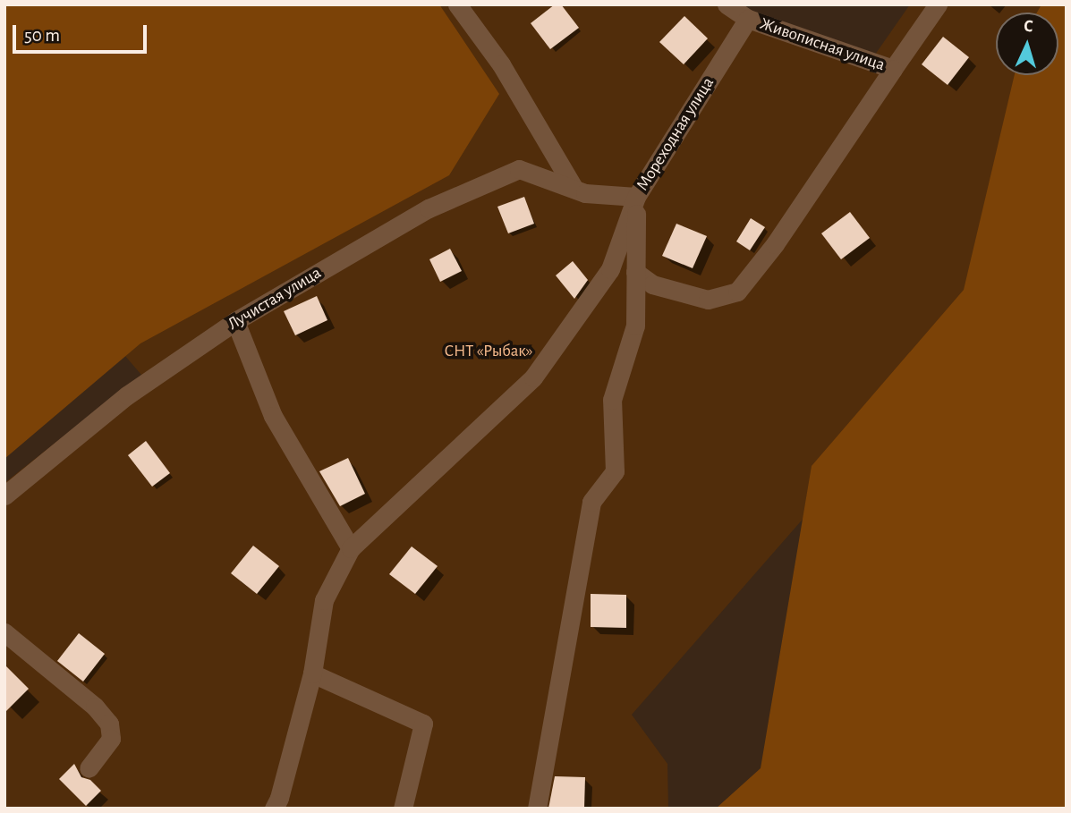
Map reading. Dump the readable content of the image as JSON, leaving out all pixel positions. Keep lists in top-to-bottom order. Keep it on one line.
{"streets":{"lane":["Живописная улица","Мореходная улица","Лучистая улица"]},"crossings":[["Живописная улица","Мореходная улица"],["Мореходная улица","Лучистая улица"]],"parks":["СНТ «Рыбак»"],"scale_bar":"50 m","north":"top"}
